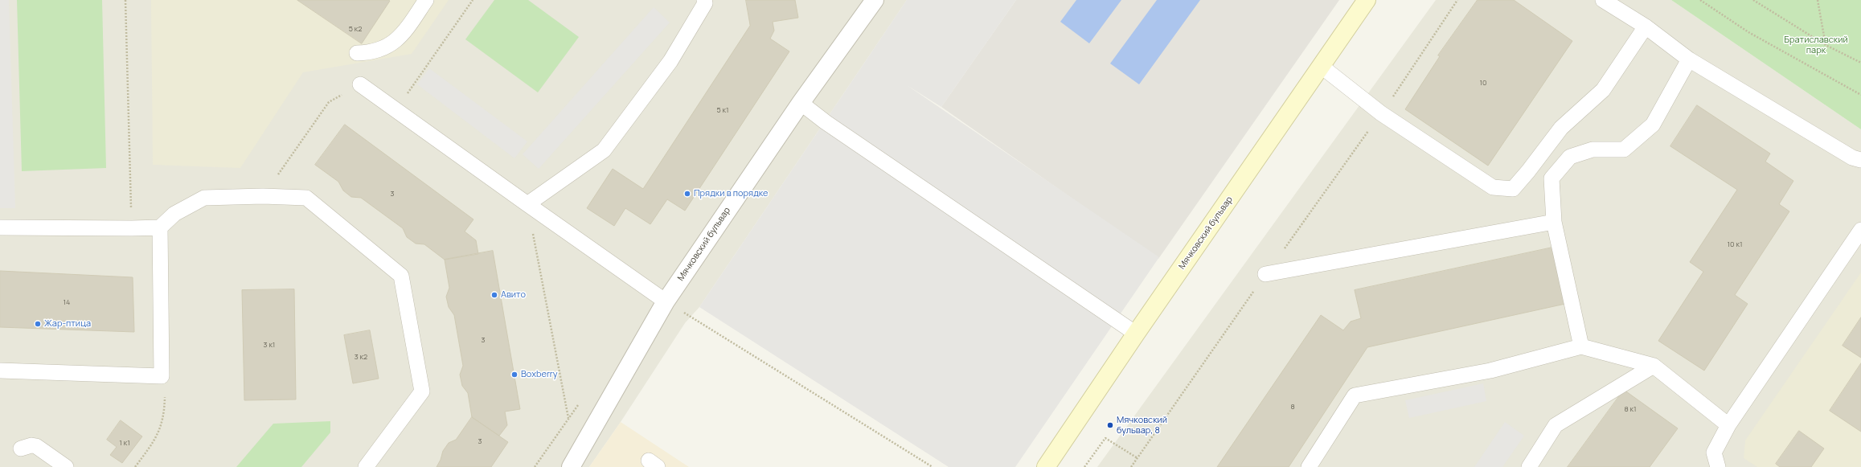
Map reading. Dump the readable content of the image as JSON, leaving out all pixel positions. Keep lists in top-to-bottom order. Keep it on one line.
{"streets":{"street":["Мячковский бульвар"]},"parks":["Братиславский парк"],"places":["Прядки в порядке","Авито","Жар-птица","Boxberry","Мячковский бульвар, 8"],"house_numbers":["5 к2","10","5 к1","3","10 к1","14","3","3 к1","3 к2","8","8 к1","3","1 к1"]}
